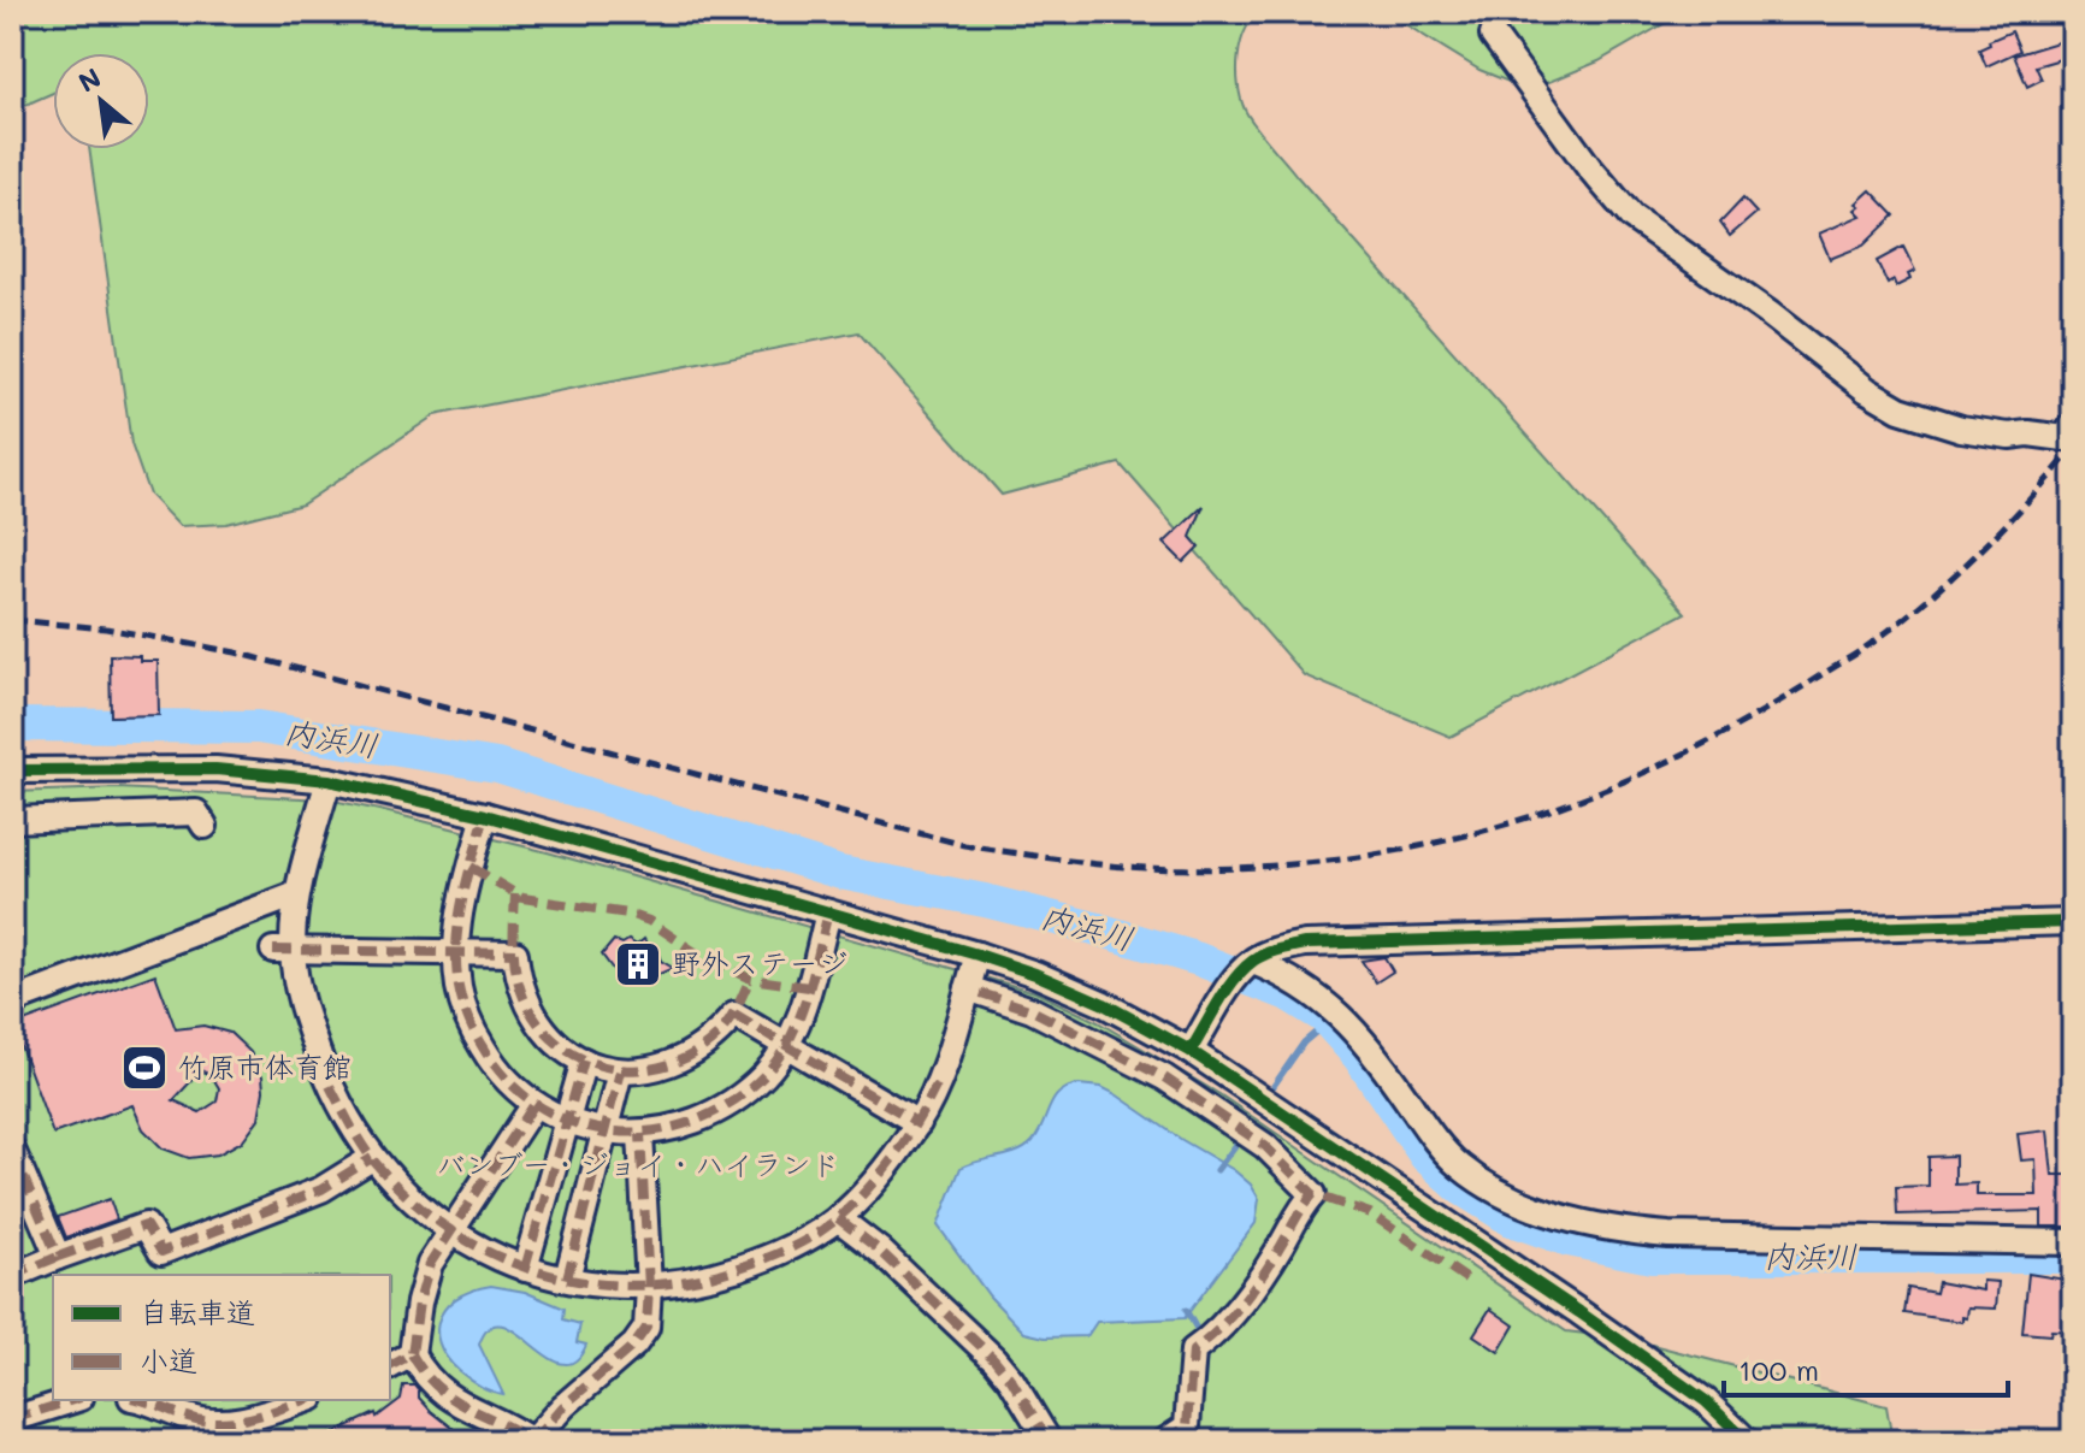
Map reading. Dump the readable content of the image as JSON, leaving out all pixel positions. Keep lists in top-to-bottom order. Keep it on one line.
{"water":["内浜川"],"parks":["バンブー・ジョイ・ハイランド"],"places":{"building":["野外ステージ"],"sports":["竹原市体育館"]},"legend":["自転車道","小道"],"scale_bar":"100 m","north":"top left"}
